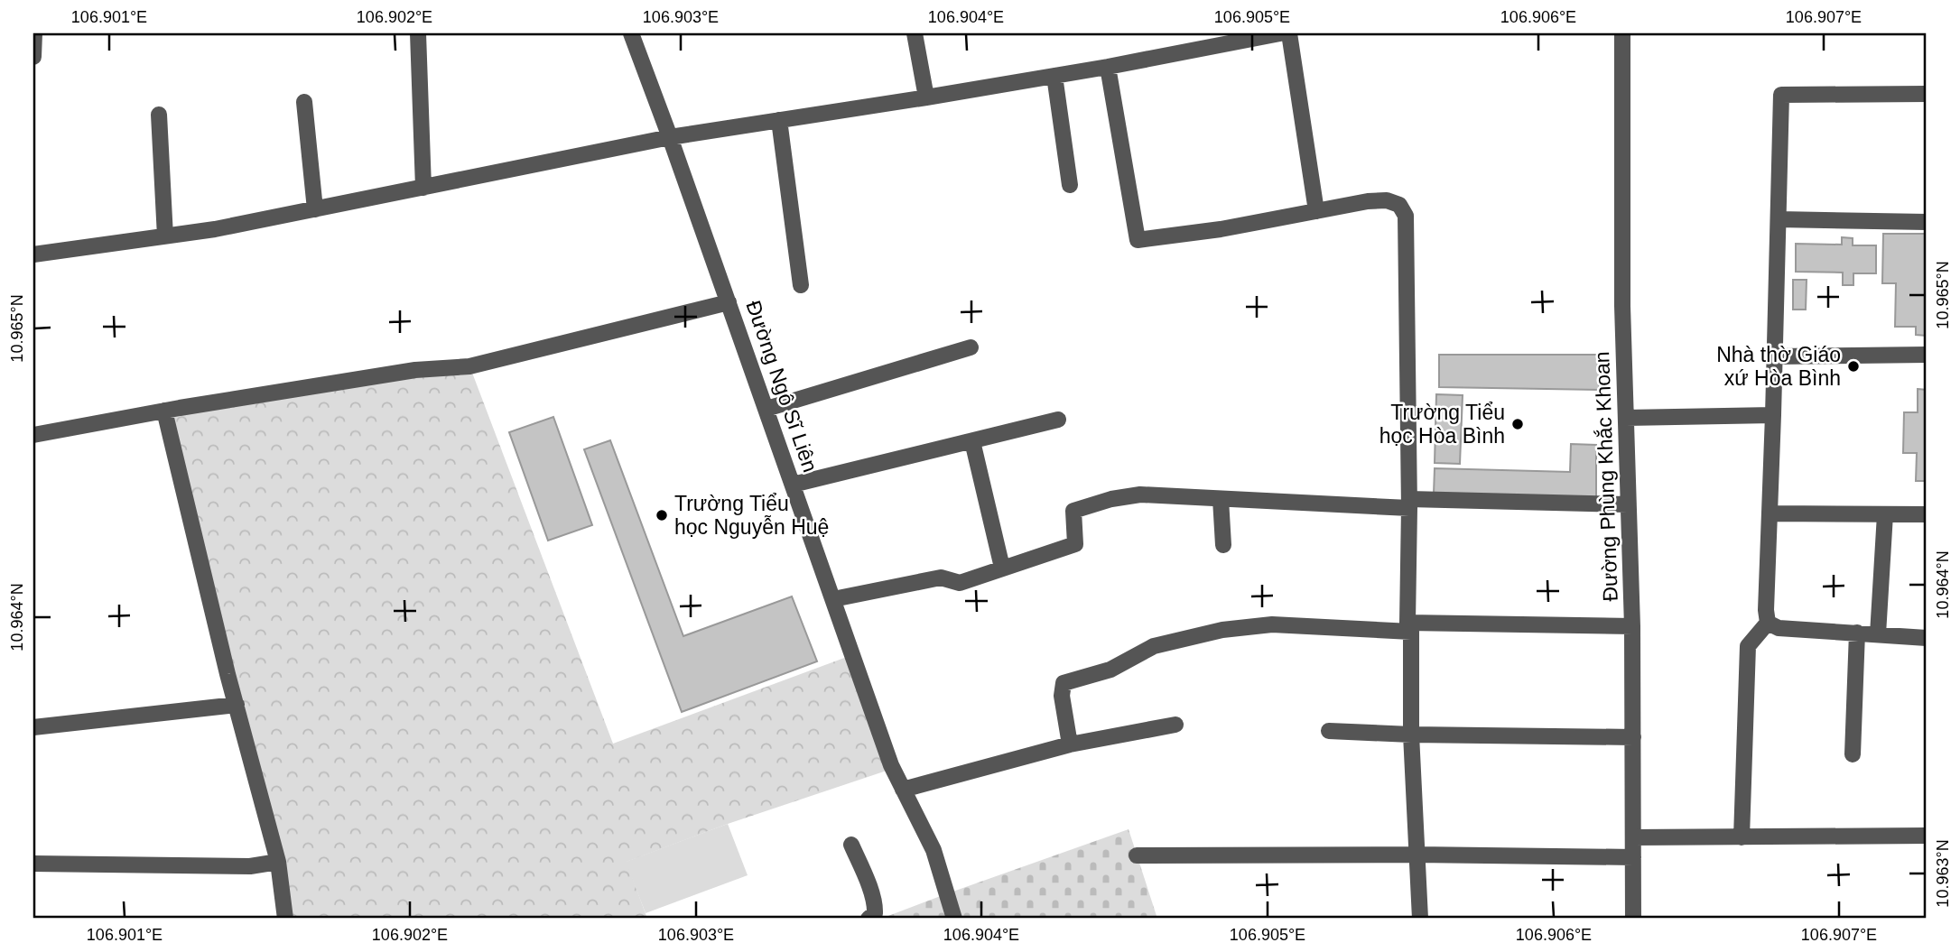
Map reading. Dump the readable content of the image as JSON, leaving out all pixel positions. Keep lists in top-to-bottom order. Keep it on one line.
{"streets":{"street":["Đường Ngô Sĩ Liên","Đường Phùng Khắc Khoan"]},"places":["Nhà thờ Giáo xứ Hòa Bình","Trường Tiểu học Hòa Bình","Trường Tiểu học Nguyễn Huệ"],"coordinates":["106.901°E","106.902°E","106.903°E","106.904°E","106.905°E","106.906°E","106.907°E","10.965°N","10.964°N","10.963°N"]}
